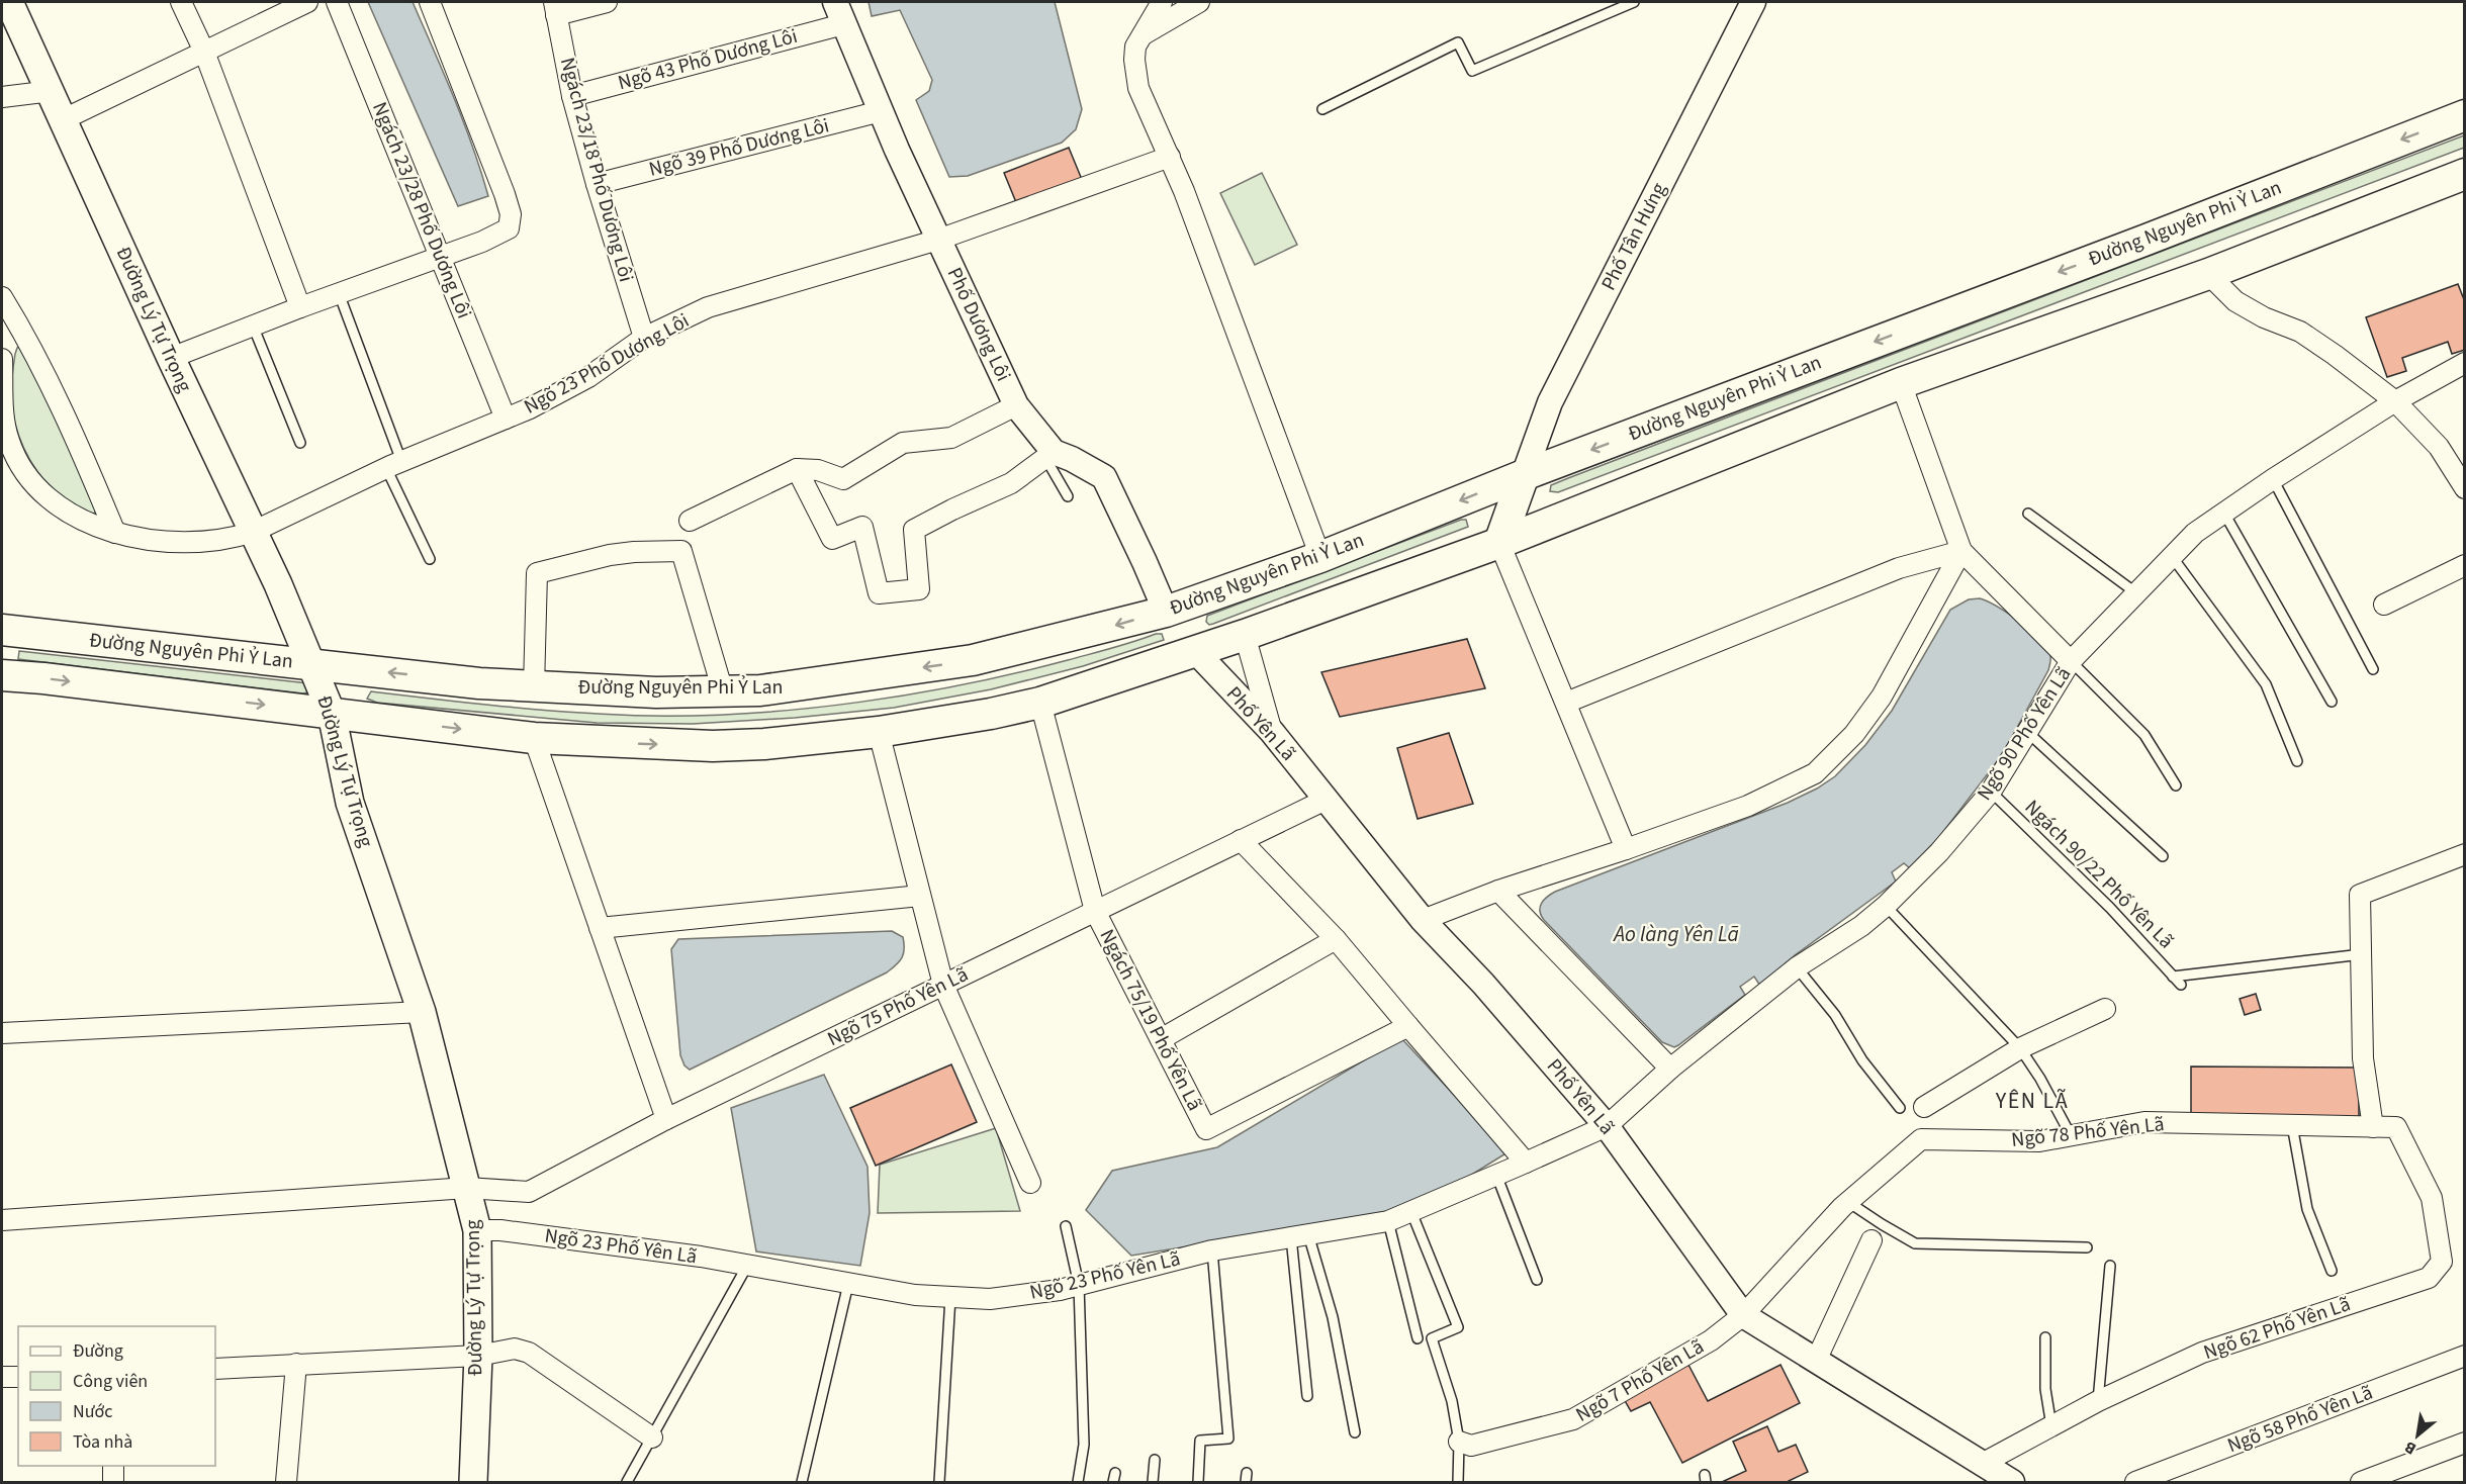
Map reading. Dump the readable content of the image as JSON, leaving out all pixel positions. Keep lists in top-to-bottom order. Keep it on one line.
{"streets":{"main road":["Đường Nguyên Phi Ỷ Lan","Đường Lý Tự Trọng"],"street":["Ngõ 43 Phố Dương Lôi","Ngõ 39 Phố Dương Lôi","Ngách 23/18 Phố Dương Lôi","Ngách 23/28 Phố Dương Lôi","Phố Tân Hưng","Phố Dương Lôi","Ngõ 23 Phố Dương Lôi","Phố Yên Lã","Ngõ 90 Phố Yên Lã","Ngõ 75 Phố Yên Lã","Ngách 75/19 Phố Yên Lã","Ngõ 78 Phố Yên Lã","Ngõ 23 Phố Yên Lã","Ngõ 62 Phố Yên Lã","Ngõ 7 Phố Yên Lã","Ngõ 58 Phố Yên Lã"],"lane":["Ngách 90/22 Phố Yên Lã"]},"crossings":[["Ngõ 43 Phố Dương Lôi","Ngách 23/18 Phố Dương Lôi"],["Ngõ 43 Phố Dương Lôi","Phố Dương Lôi"],["Ngõ 39 Phố Dương Lôi","Ngách 23/18 Phố Dương Lôi"],["Ngõ 39 Phố Dương Lôi","Phố Dương Lôi"],["Ngách 23/18 Phố Dương Lôi","Ngõ 23 Phố Dương Lôi"],["Ngách 23/28 Phố Dương Lôi","Ngõ 23 Phố Dương Lôi"],["Đường Nguyên Phi Ỷ Lan","Phố Tân Hưng"],["Đường Nguyên Phi Ỷ Lan","Đường Lý Tự Trọng"],["Đường Nguyên Phi Ỷ Lan","Phố Dương Lôi"],["Đường Lý Tự Trọng","Ngõ 23 Phố Dương Lôi"],["Đường Lý Tự Trọng","Ngõ 75 Phố Yên Lã"],["Đường Lý Tự Trọng","Ngõ 23 Phố Yên Lã"],["Phố Dương Lôi","Ngõ 23 Phố Dương Lôi"],["Phố Yên Lã","Ngõ 90 Phố Yên Lã"],["Phố Yên Lã","Ngõ 75 Phố Yên Lã"],["Phố Yên Lã","Ngõ 78 Phố Yên Lã"],["Phố Yên Lã","Ngõ 23 Phố Yên Lã"],["Phố Yên Lã","Ngõ 62 Phố Yên Lã"],["Phố Yên Lã","Ngõ 7 Phố Yên Lã"],["Ngõ 90 Phố Yên Lã","Ngách 90/22 Phố Yên Lã"],["Ngõ 90 Phố Yên Lã","Ngõ 23 Phố Yên Lã"],["Ngõ 75 Phố Yên Lã","Ngách 75/19 Phố Yên Lã"],["Ngõ 78 Phố Yên Lã","Ngõ 62 Phố Yên Lã"],["Ngõ 78 Phố Yên Lã","Ngõ 7 Phố Yên Lã"]],"districts":["YÊN LÃ"],"water":["Ao làng Yên Lã"],"legend":["Đường","Công viên","Nước","Tòa nhà"],"north":"bottom left"}
